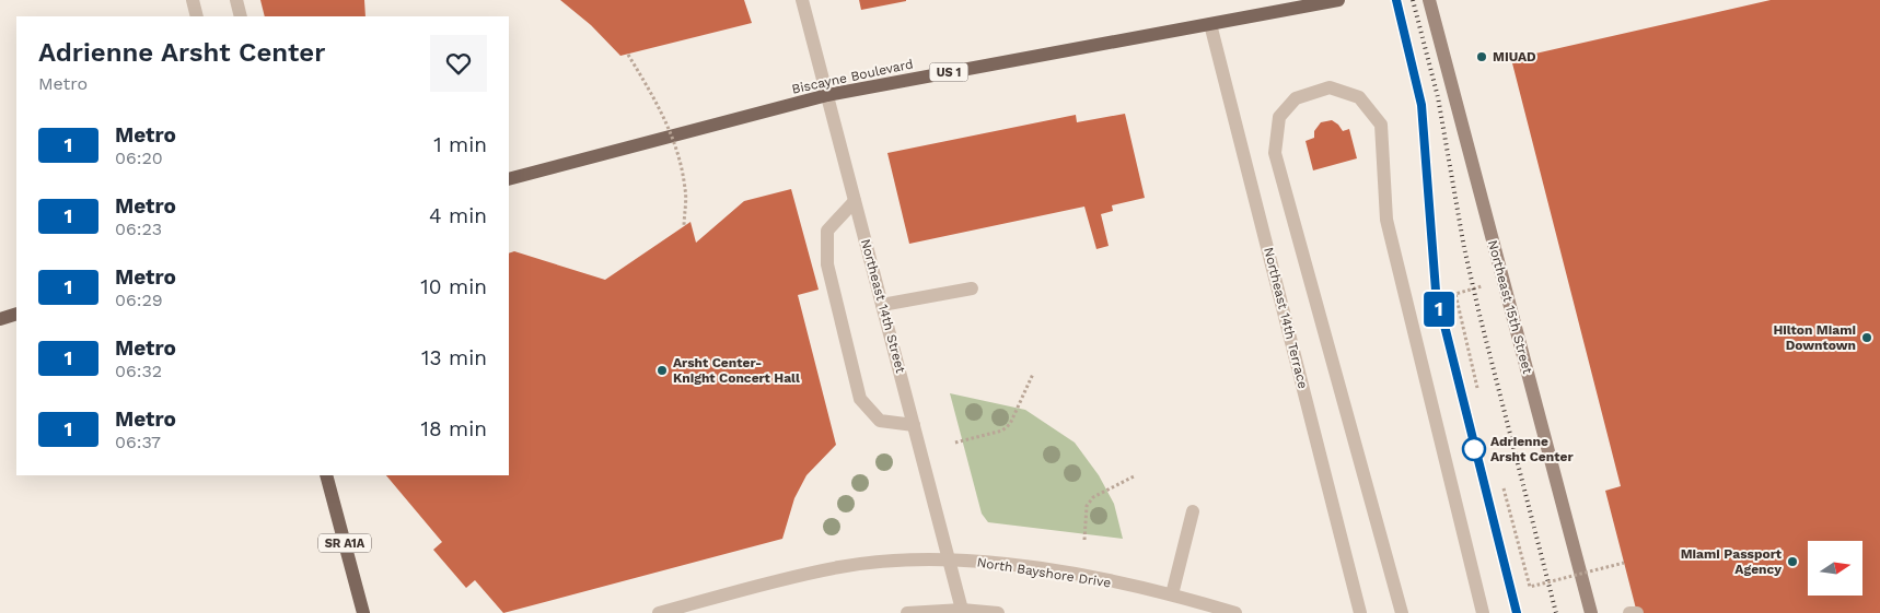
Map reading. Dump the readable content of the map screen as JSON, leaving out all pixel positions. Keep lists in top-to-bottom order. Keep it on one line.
{"streets":{"main road":["US 1","Biscayne Boulevard","Northeast 15th Street","SR A1A"],"street":["Northeast 14th Street","Northeast 14th Terrace","North Bayshore Drive"]},"crossings":[["Biscayne Boulevard","Northeast 14th Street"],["Biscayne Boulevard","Northeast 14th Terrace"],["Northeast 14th Street","North Bayshore Drive"]],"places":["MIUAD","Hilton Miami Downtown","Arsht Center- Knight Concert Hall","Adrienne Arsht Center","Miami Passport Agency"],"lines":["metro line 1"],"north":"right","page":{"on_map":"1","heading":["Adrienne Arsht Center","Metro"],"list":[{"mark":"1","name":"Metro","note":"06:20","value":"1 min"},{"mark":"1","name":"Metro","note":"06:23","value":"4 min"},{"mark":"1","name":"Metro","note":"06:29","value":"10 min"},{"mark":"1","name":"Metro","note":"06:32","value":"13 min"},{"mark":"1","name":"Metro","note":"06:37","value":"18 min"}]}}
